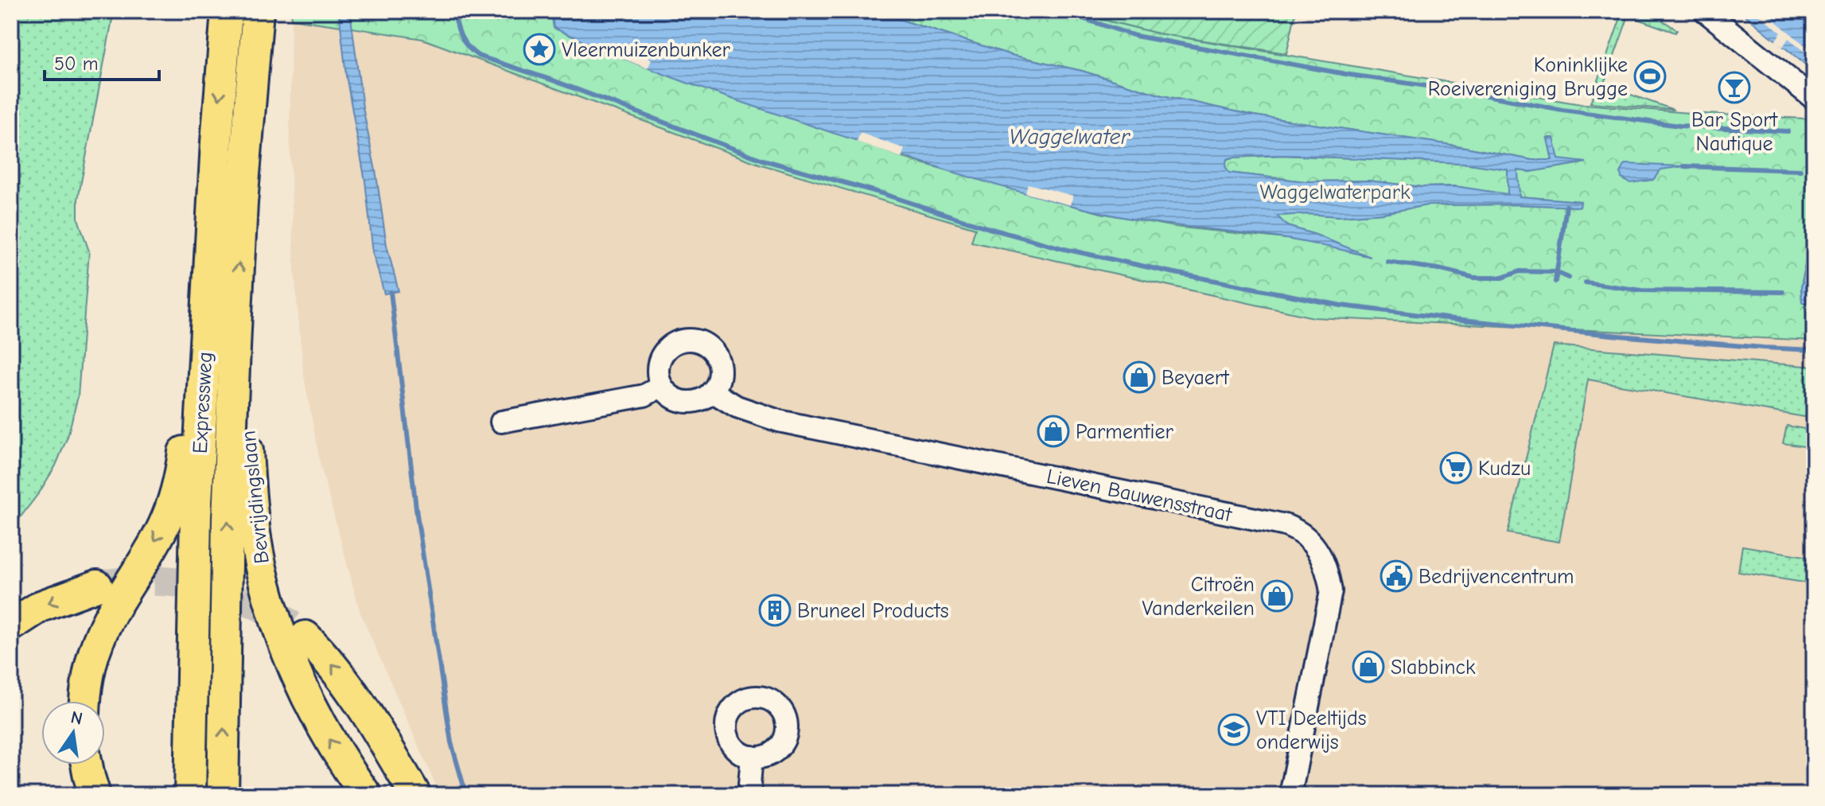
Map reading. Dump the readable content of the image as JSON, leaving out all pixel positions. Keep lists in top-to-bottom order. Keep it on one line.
{"streets":{"highway":["Expressweg","Bevrijdingslaan"],"street":["Lieven Bauwensstraat"]},"crossings":[["Expressweg","Bevrijdingslaan"]],"water":["Waggelwater"],"parks":["Waggelwaterpark"],"places":{"place":["Vleermuizenbunker"],"sports":["Koninklijke Roeivereniging Brugge"],"bar":["Bar Sport Nautique"],"shop":["Beyaert","Parmentier","Citroën Vanderkeilen","Slabbinck"],"supermarket":["Kudzu"],"public building":["Bedrijvencentrum"],"building":["Bruneel Products"],"school or university":["VTI Deeltijds onderwijs"]},"scale_bar":"50 m","north":"top"}
